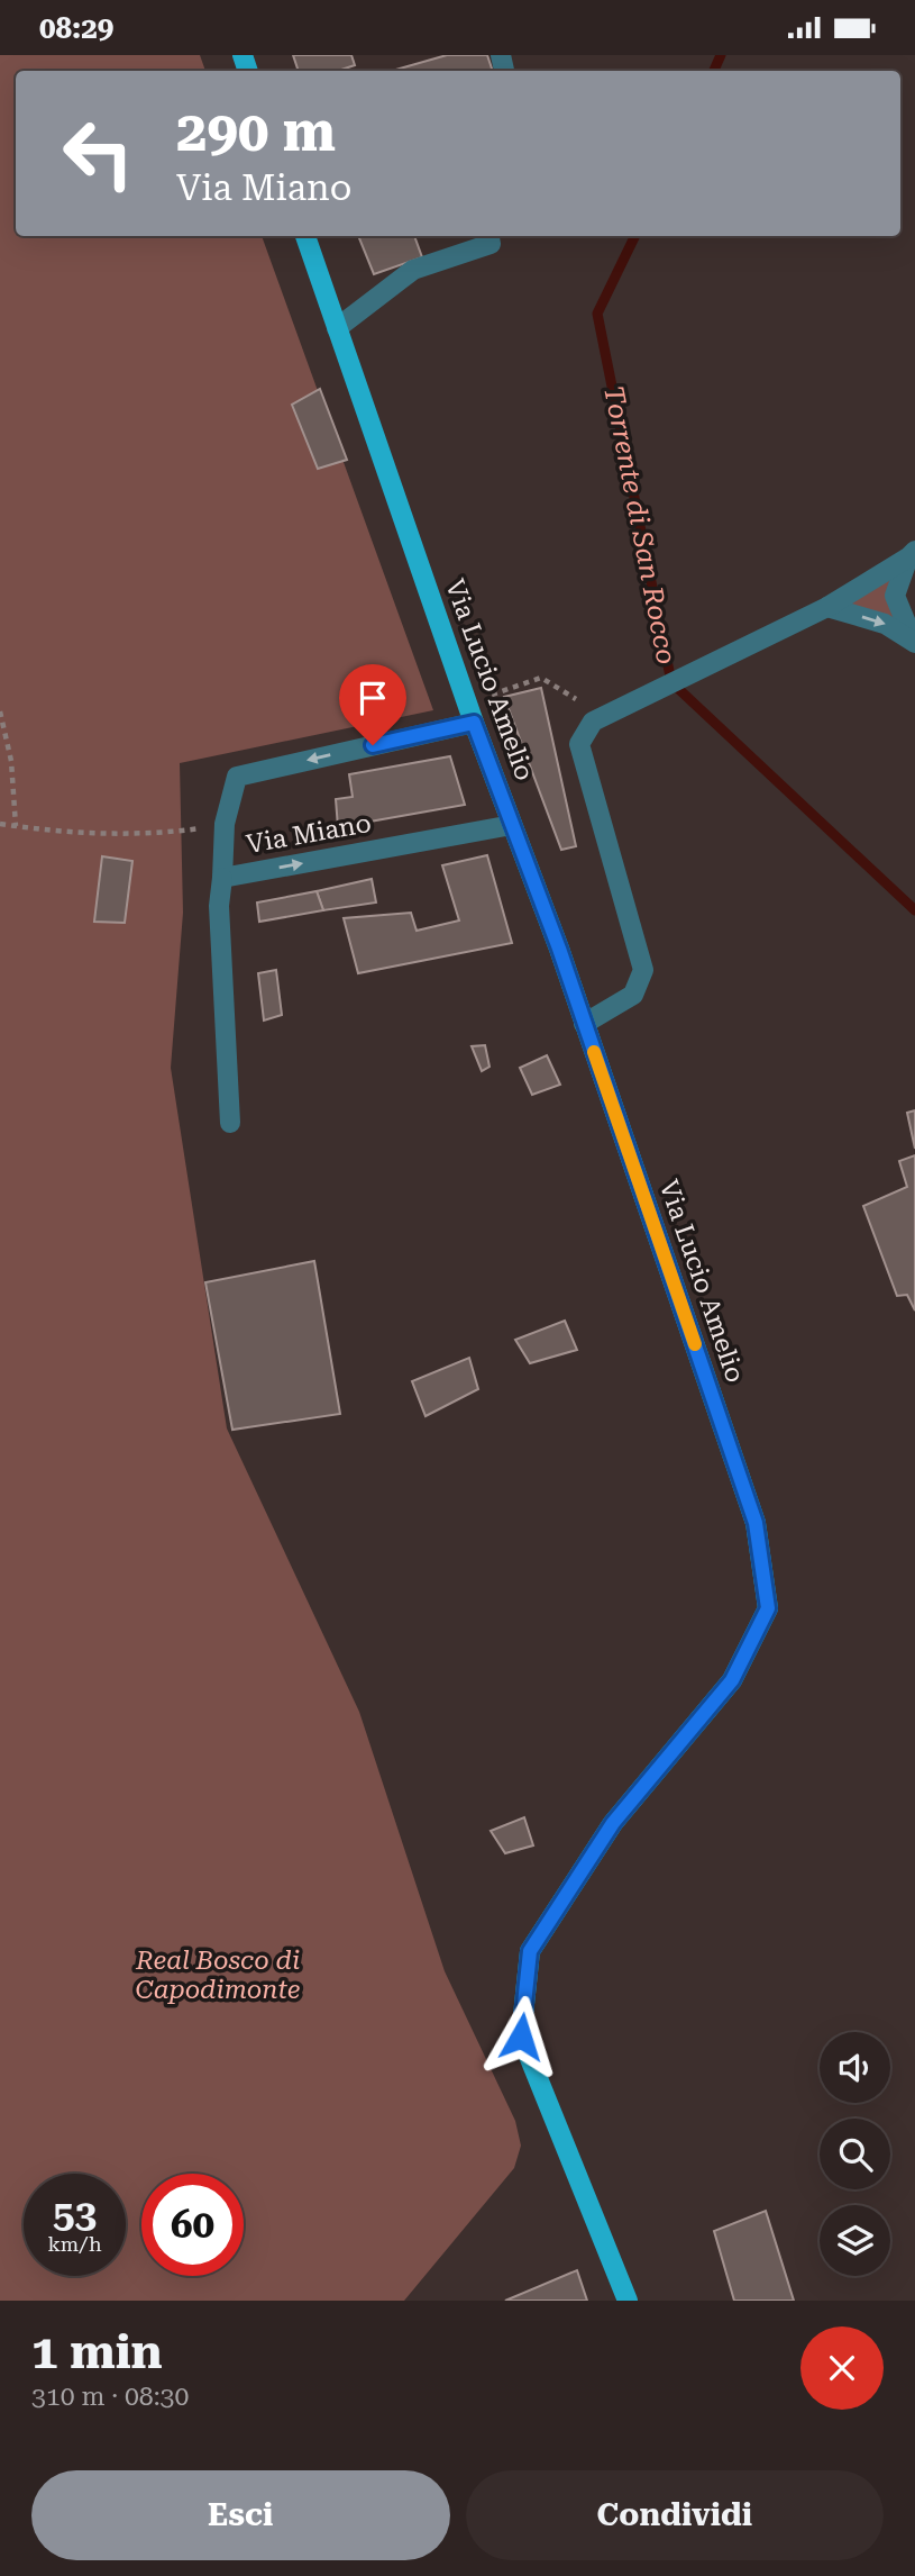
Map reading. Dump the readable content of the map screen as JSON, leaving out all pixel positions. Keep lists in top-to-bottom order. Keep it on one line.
{"streets":{"main road":["Via Lucio Amelio"],"lane":["Via Miano"]},"crossings":[["Via Lucio Amelio","Via Miano"]],"water":["Torrente di San Rocco"],"parks":["Real Bosco di Capodimonte"],"page":{"status":"08:29","turn":["290 m","Via Miano"],"speed":"53 km/h","limit":"60","heading":["1 min","310 m · 08:30"],"buttons":["Esci","Condividi"]}}
